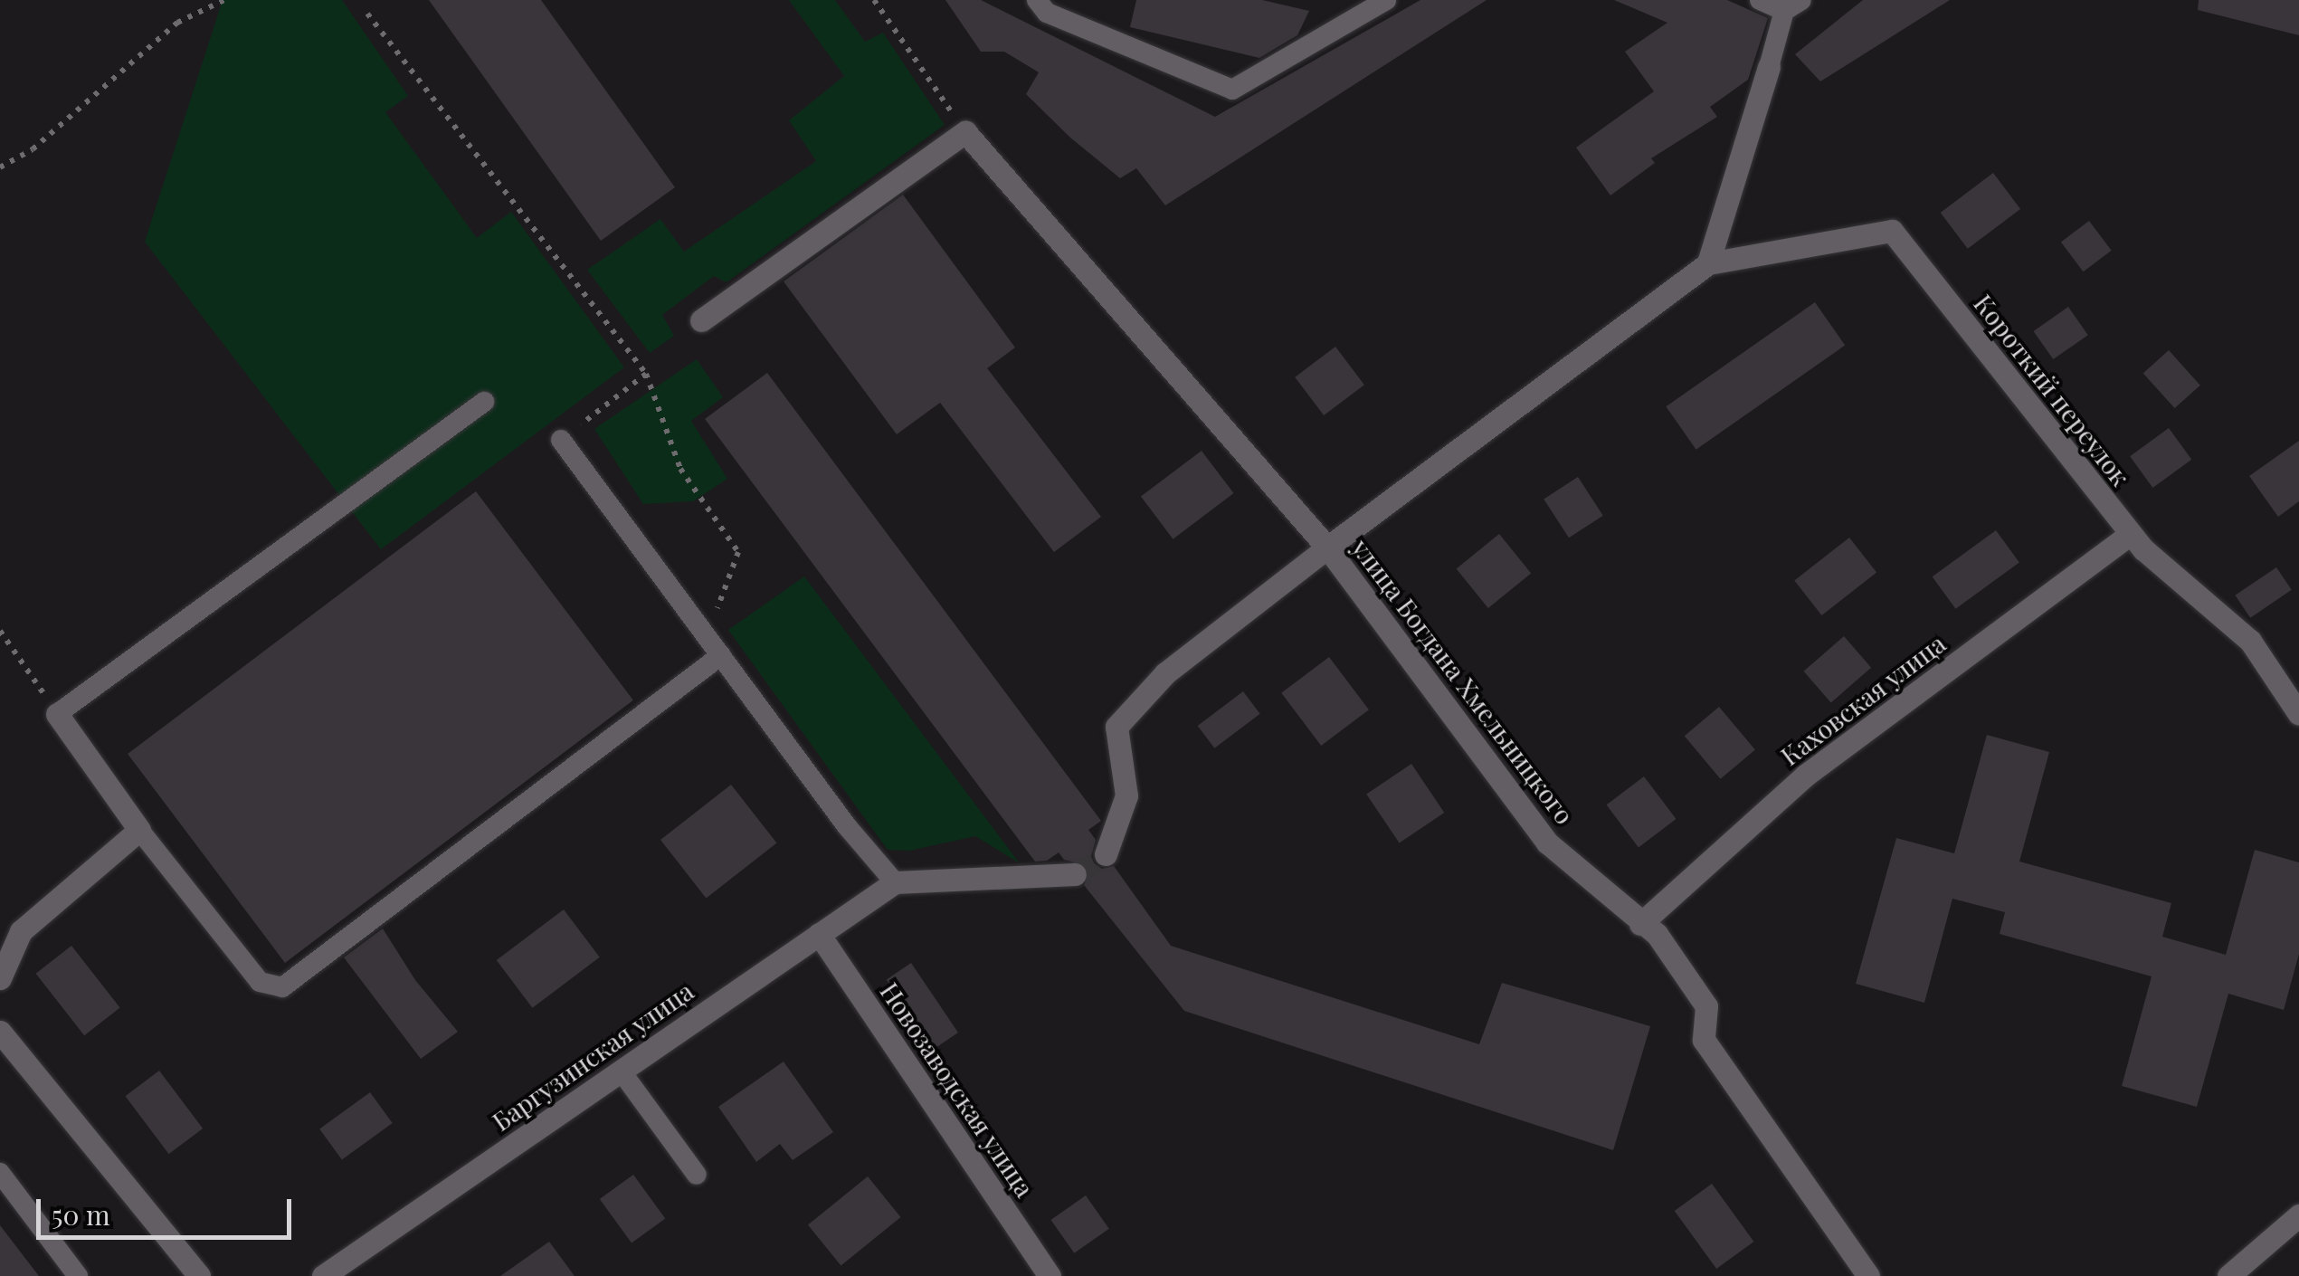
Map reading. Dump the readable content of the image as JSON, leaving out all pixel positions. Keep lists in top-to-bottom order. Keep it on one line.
{"streets":{"street":["Короткий переулок","улица Богдана Хмельницкого","Каховская улица","Баргузинская улица","Новозаводская улица"]},"crossings":[["Короткий переулок","Каховская улица"],["улица Богдана Хмельницкого","Каховская улица"],["Баргузинская улица","Новозаводская улица"]],"scale_bar":"50 m"}
